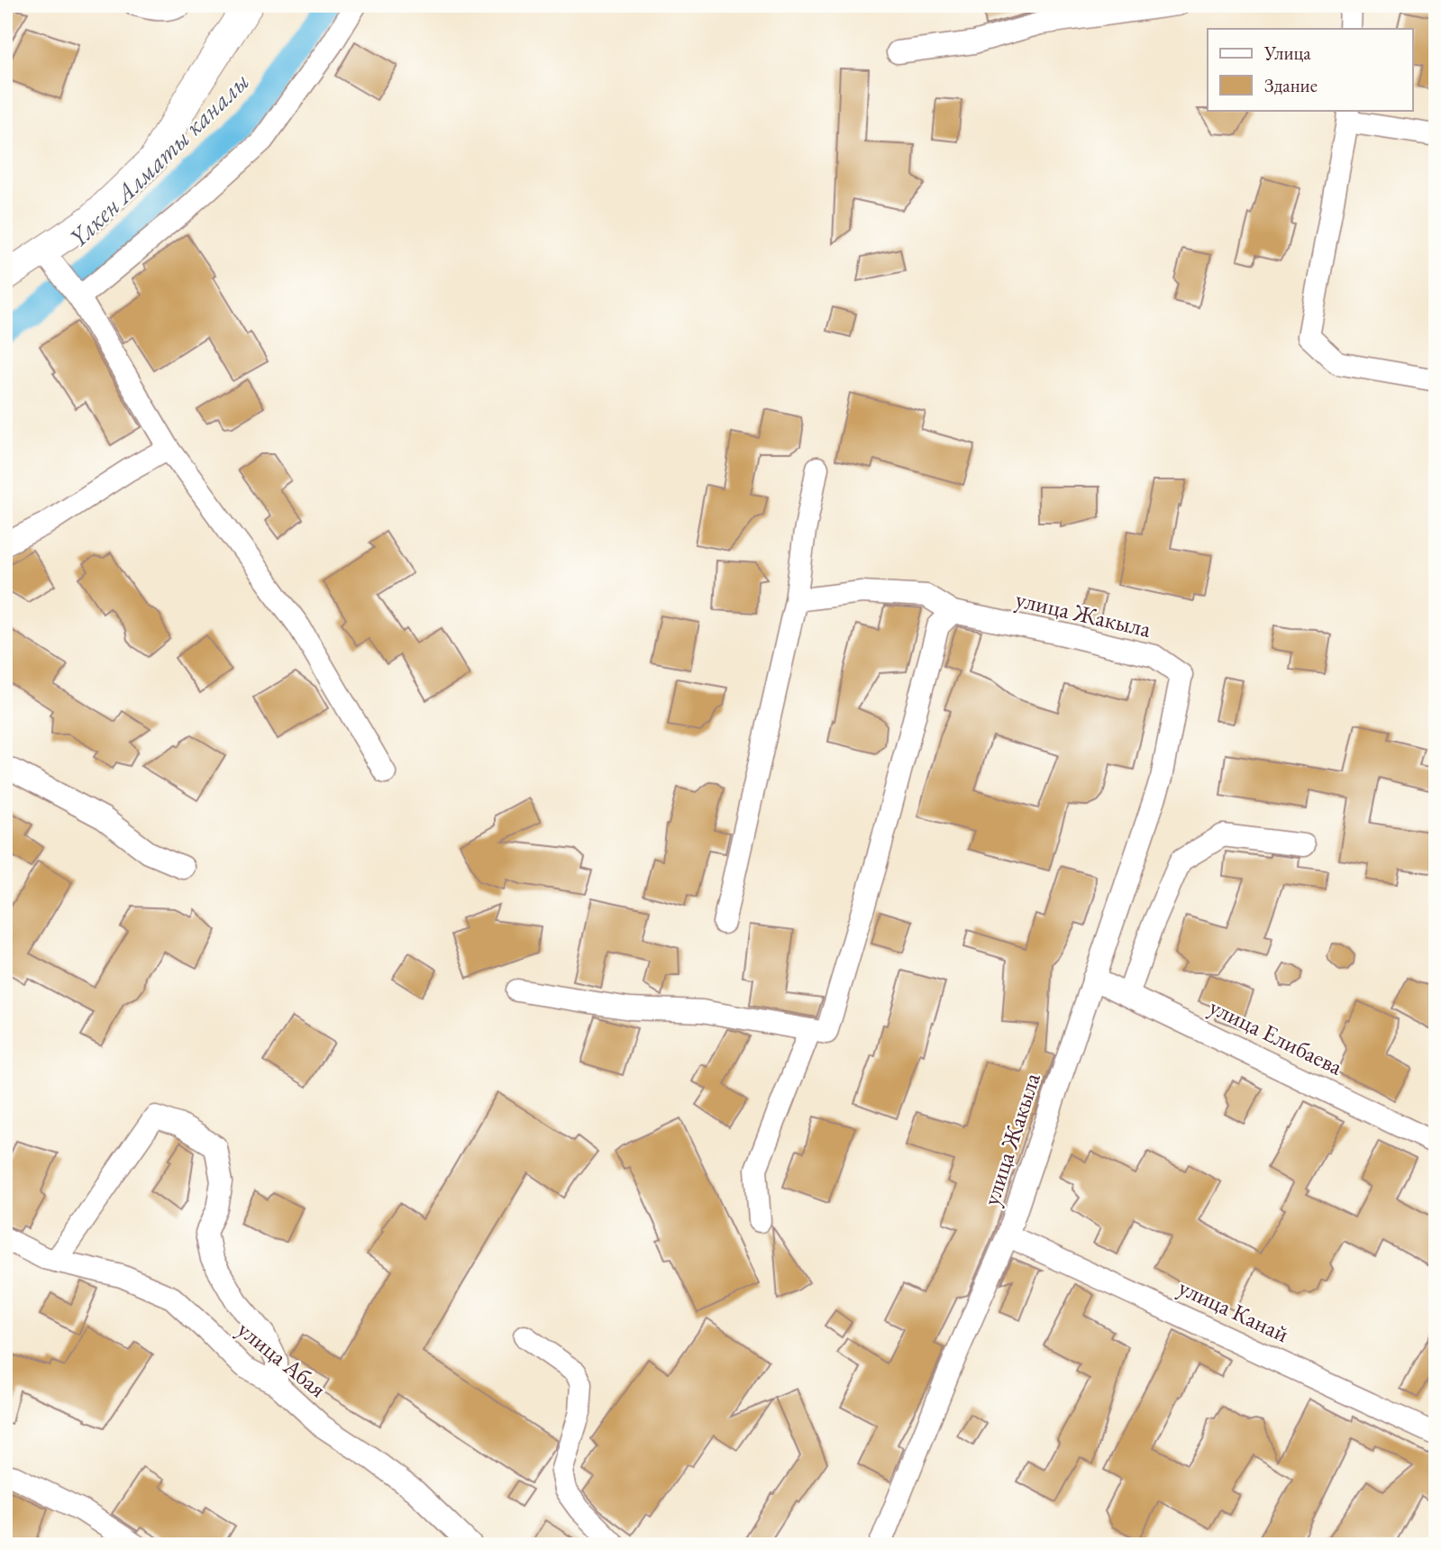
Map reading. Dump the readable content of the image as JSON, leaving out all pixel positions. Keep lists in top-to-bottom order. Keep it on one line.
{"streets":{"street":["улица Жакыла","улица Елибаева","улица Канай","улица Абая"]},"crossings":[["улица Жакыла","улица Елибаева"],["улица Жакыла","улица Канай"]],"water":["Үлкен Алматы каналы"],"legend":["Улица","Здание"]}
